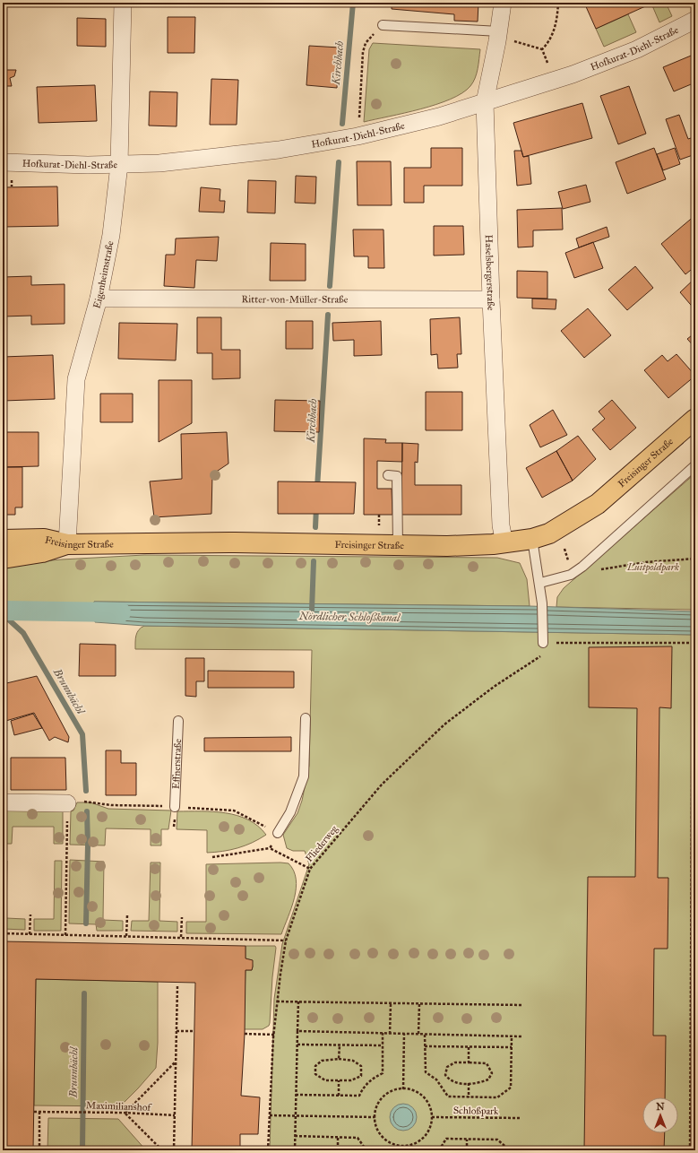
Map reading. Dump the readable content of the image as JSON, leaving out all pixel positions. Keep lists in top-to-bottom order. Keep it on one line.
{"streets":{"main road":["Freisinger Straße"],"street":["Hofkurat-Diehl-Straße","Haselsbergerstraße","Eigenheimstraße","Ritter-von-Müller-Straße"],"lane":["Effnerstraße"],"path":["Fliederweg","Maximilianshof","Schloßpark"]},"crossings":[["Hofkurat-Diehl-Straße","Haselsbergerstraße"],["Hofkurat-Diehl-Straße","Eigenheimstraße"],["Haselsbergerstraße","Ritter-von-Müller-Straße"],["Haselsbergerstraße","Freisinger Straße"],["Eigenheimstraße","Ritter-von-Müller-Straße"],["Eigenheimstraße","Freisinger Straße"]],"water":["Kirchbach","Nördlicher Schloßkanal","Brunnbächl"],"parks":["Luitpoldpark"],"north":"top"}
